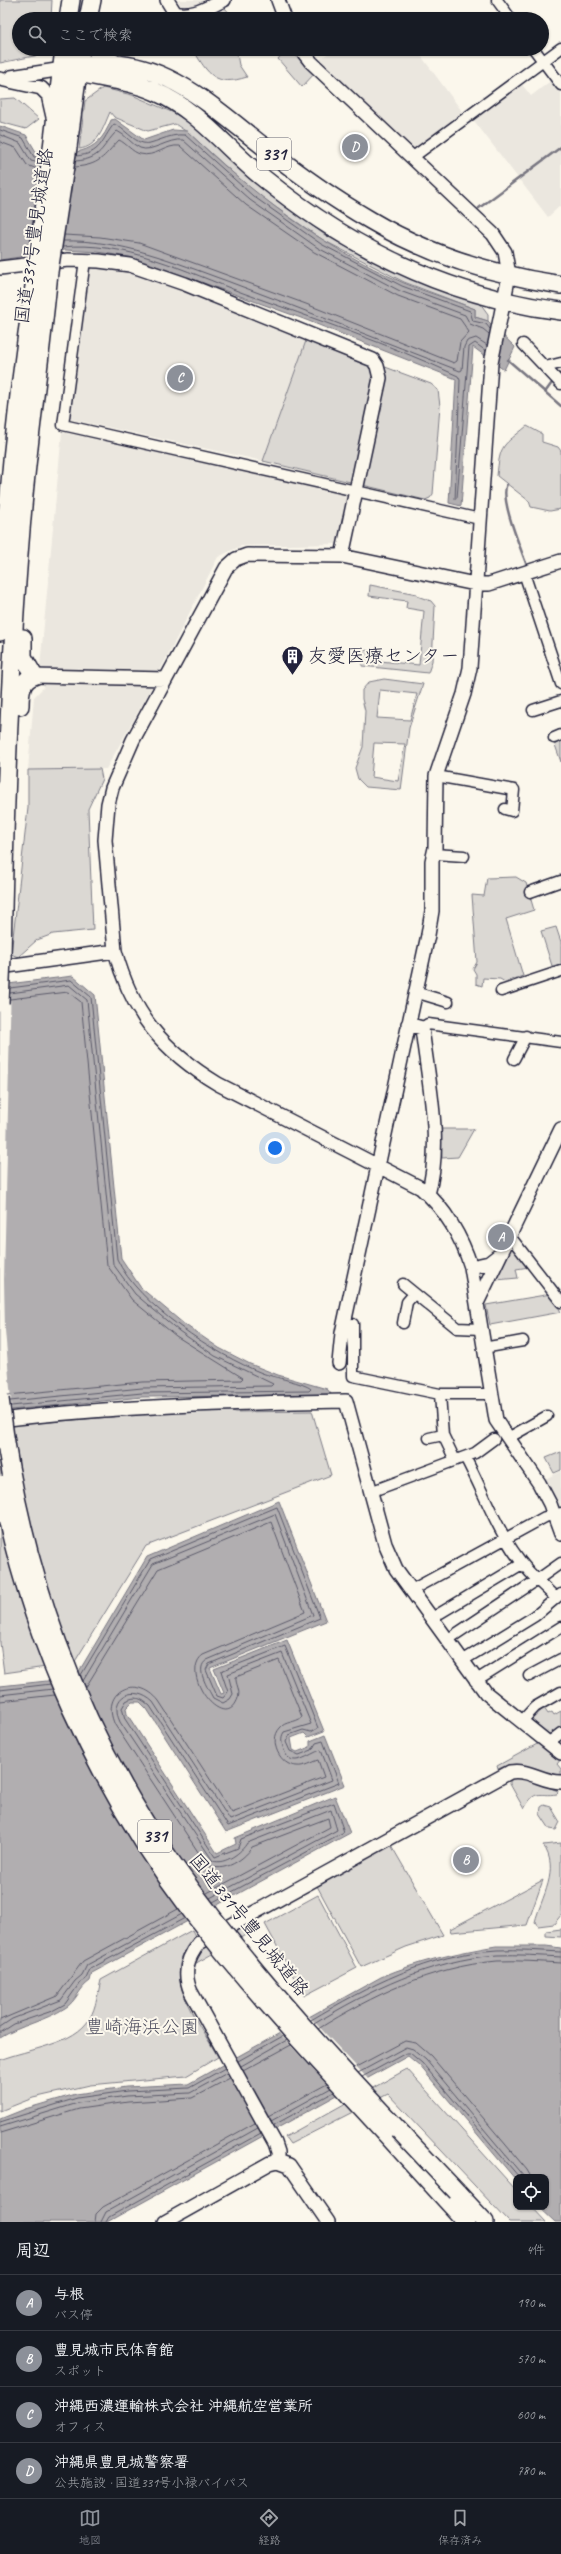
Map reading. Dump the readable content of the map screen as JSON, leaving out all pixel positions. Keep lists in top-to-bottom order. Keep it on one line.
{"streets":{"highway":["331","国道331号豊見城道路"]},"crossings":[["331","国道331号豊見城道路"]],"parks":["豊崎海浜公園"],"places":{"building":["友愛医療センター"]},"page":{"search":"ここで検索","pins":["D","C","A","B"],"heading":["周辺","4件"],"list":[{"mark":"A","name":"与根","note":"バス停","value":"190 m"},{"mark":"B","name":"豊見城市民体育館","note":"スポット","value":"570 m"},{"mark":"C","name":"沖縄西濃運輸株式会社 沖縄航空営業所","note":"オフィス","value":"600 m"},{"mark":"D","name":"沖縄県豊見城警察署","note":"公共施設 · 国道331号小禄バイパス","value":"780 m"}],"nav":["地図","経路","保存済み"]}}
